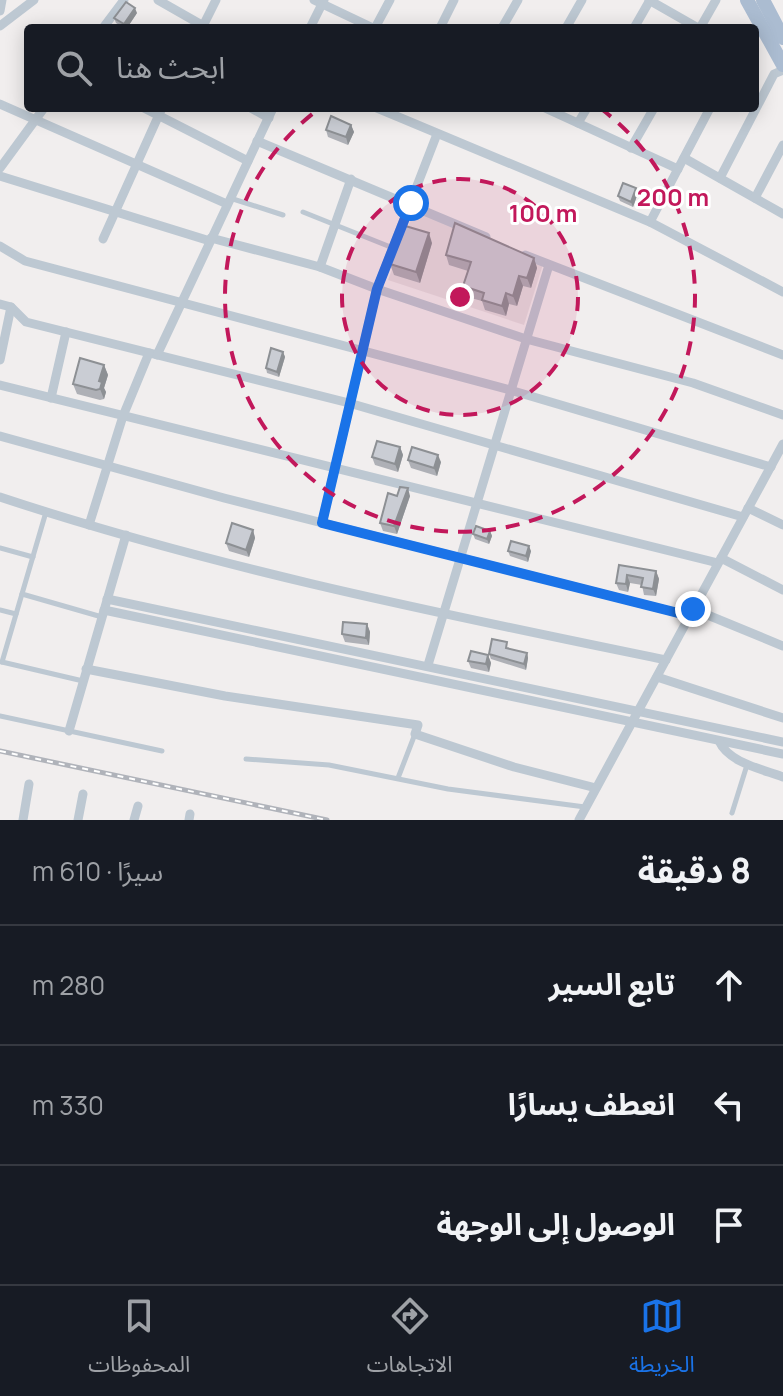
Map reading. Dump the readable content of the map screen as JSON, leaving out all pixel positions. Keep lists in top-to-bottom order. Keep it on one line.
{"page":{"search":"ابحث هنا","heading":["8 دقيقة","سيرًا · 610 m"],"list":[["تابع السير","280 m"],["انعطف يسارًا","330 m"],"الوصول إلى الوجهة"],"nav":["الخريطة","الاتجاهات","المحفوظات"]},"rings":["200 m","100 m"]}
